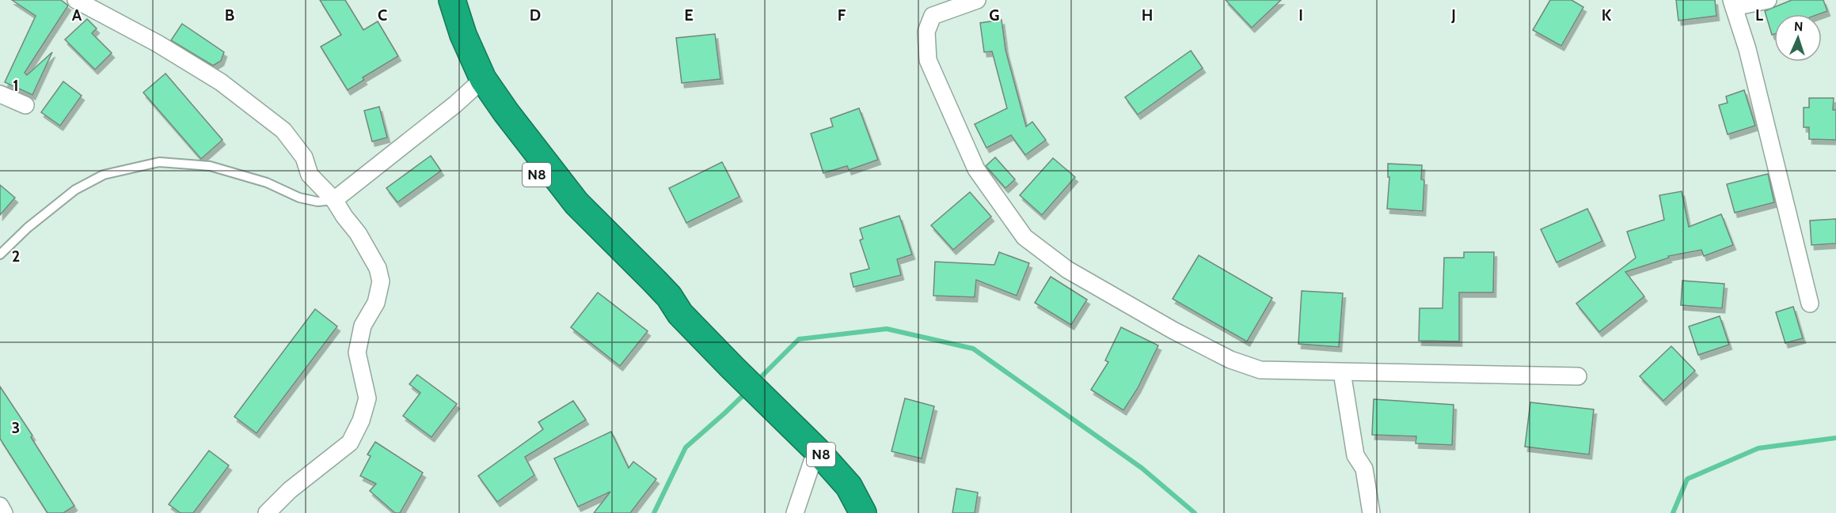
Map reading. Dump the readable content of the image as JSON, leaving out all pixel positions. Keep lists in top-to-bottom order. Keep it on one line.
{"streets":{"highway":["N8"]},"north":"top","grid":{"columns":["A","B","C","D","E","F","G","H","I","J","K","L"],"rows":["1","2","3"]}}
